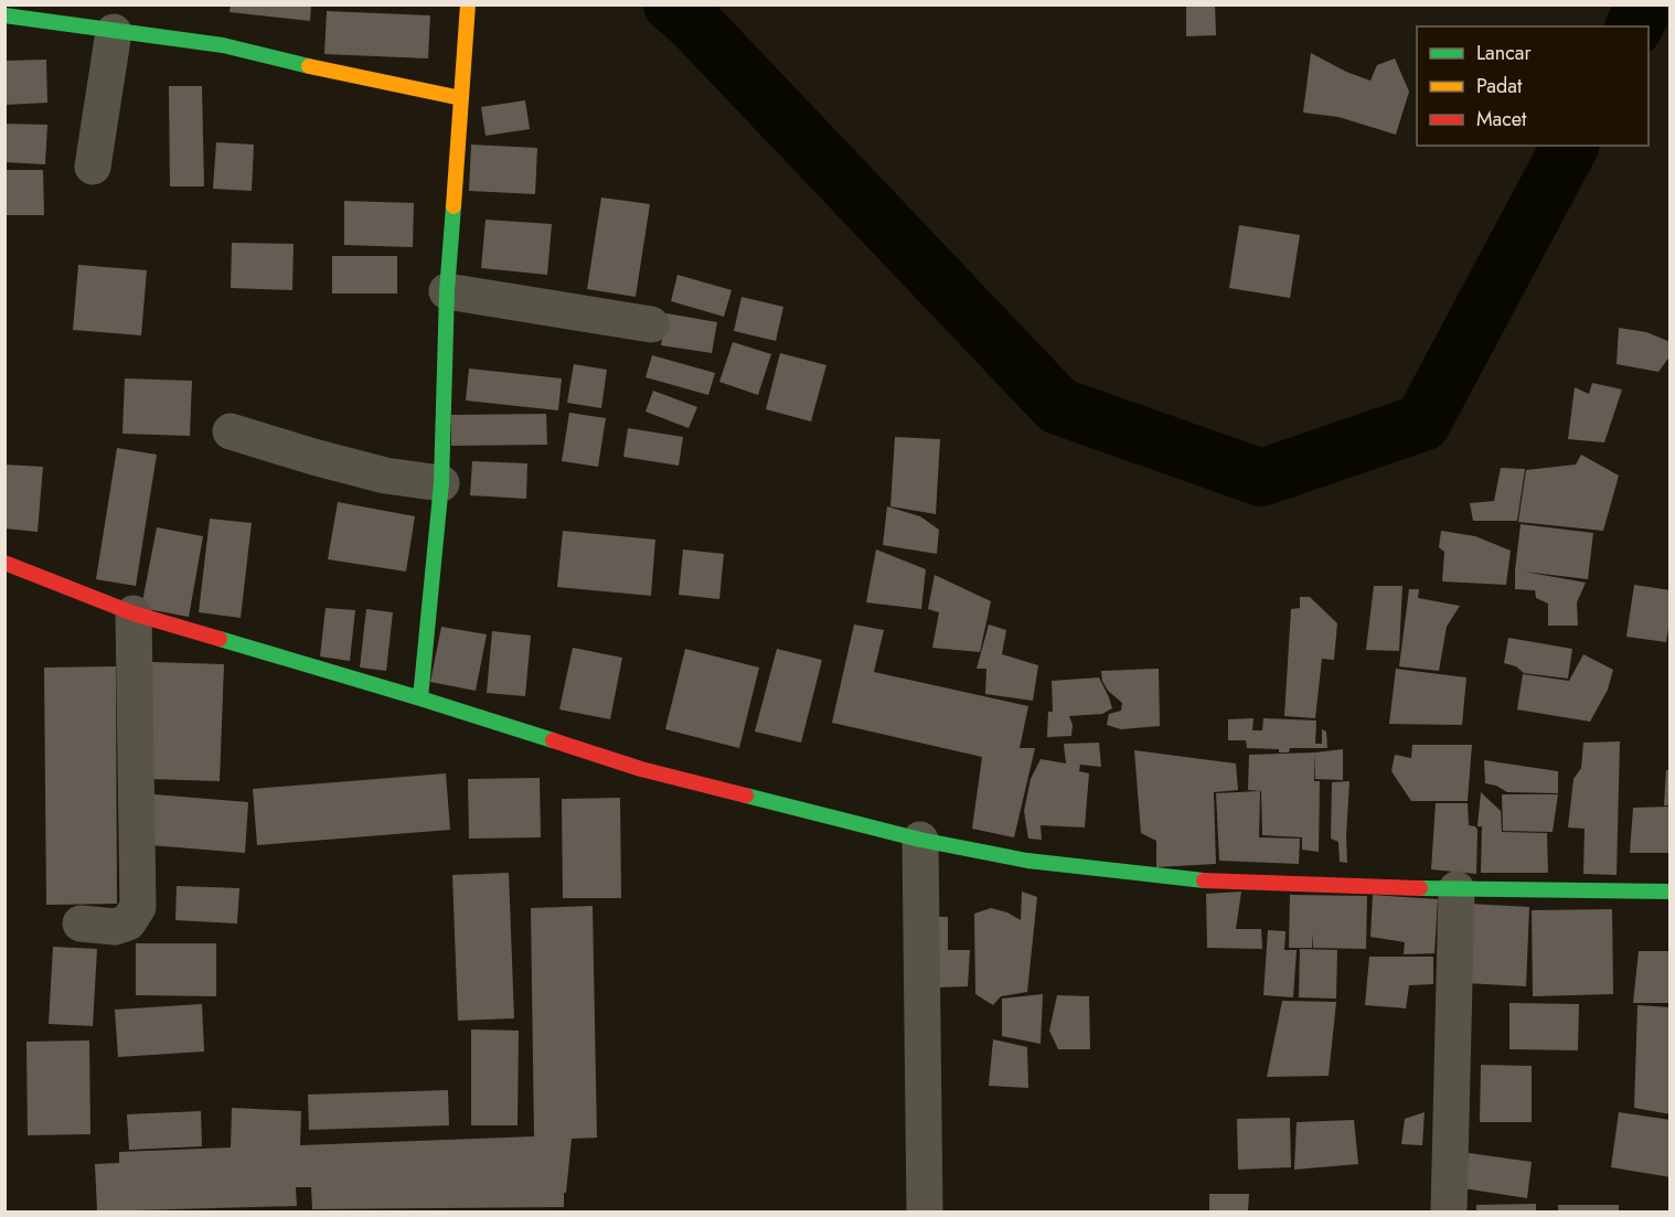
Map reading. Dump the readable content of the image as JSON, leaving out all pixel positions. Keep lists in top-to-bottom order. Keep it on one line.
{"legend":["Lancar","Padat","Macet"]}
